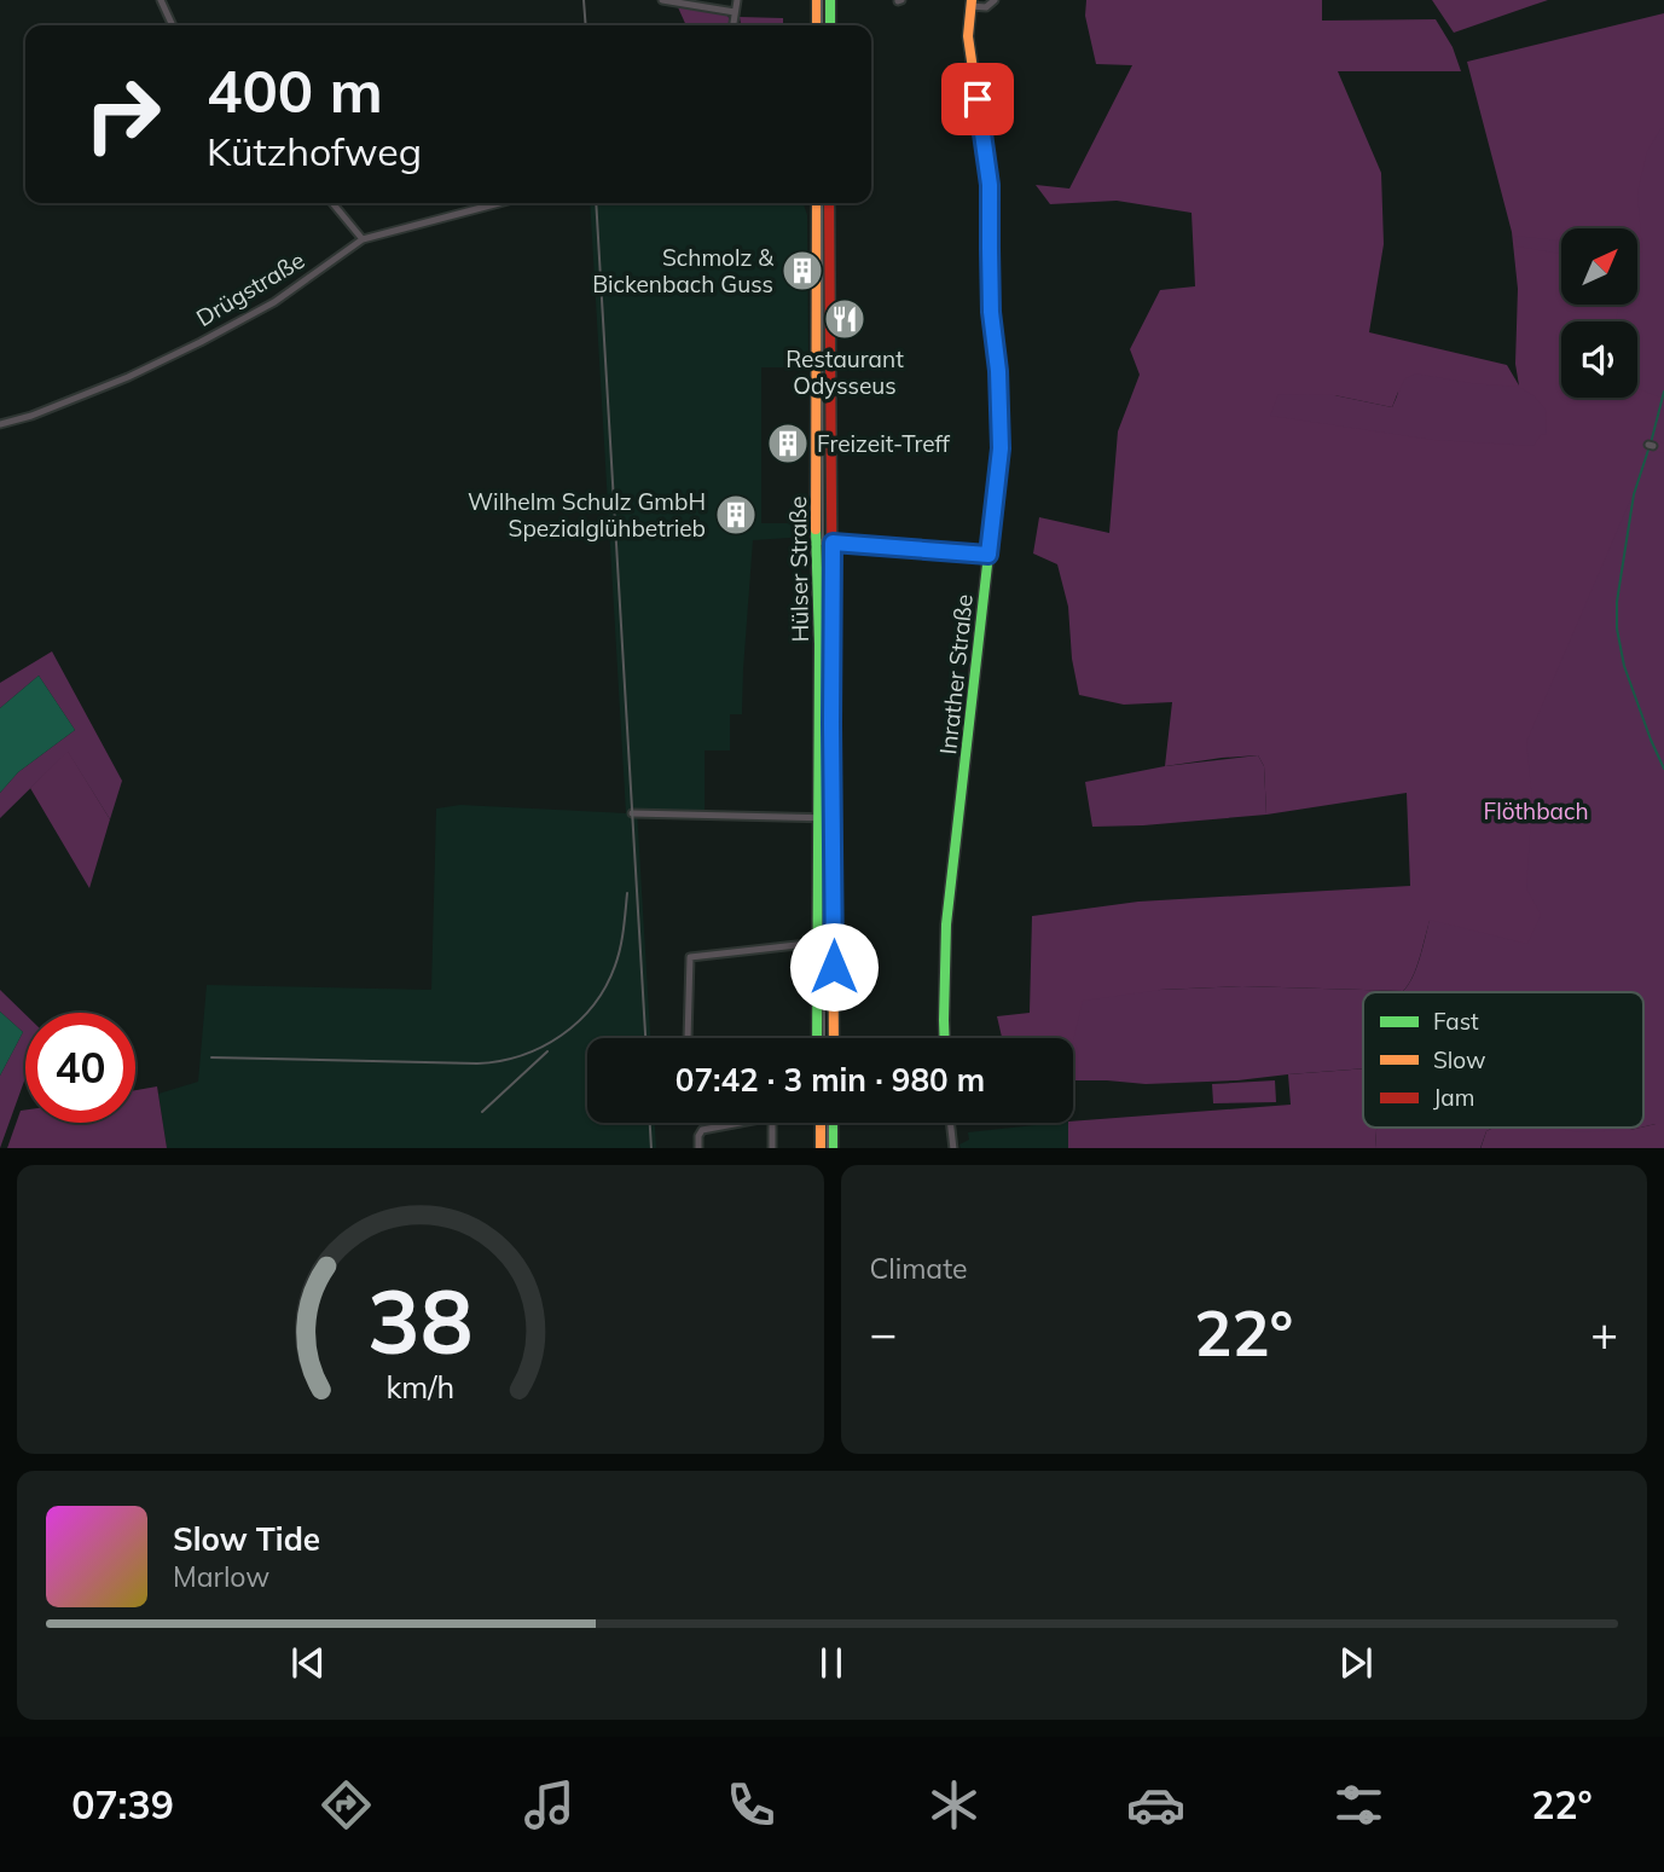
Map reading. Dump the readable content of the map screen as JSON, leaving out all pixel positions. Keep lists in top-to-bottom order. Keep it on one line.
{"streets":{"street":["Drügstraße","Hülser Straße","Inrather Straße"]},"parks":["Flöthbach"],"places":{"building":["Schmolz & Bickenbach Guss","Freizeit-Treff","Wilhelm Schulz GmbH Spezialglühbetrieb"],"restaurant":["Restaurant Odysseus"]},"legend":["Fast","Slow","Jam"],"north":"top right","page":{"turn":["400 m","Kützhofweg"],"limit":"40","trip":"07:42 · 3 min · 980 m","tile":"Climate","heat":["−","22°","+"],"song":["Slow Tide","Marlow"],"tabs":["07:39","22°"],"gauge":["38","km/h"]}}
